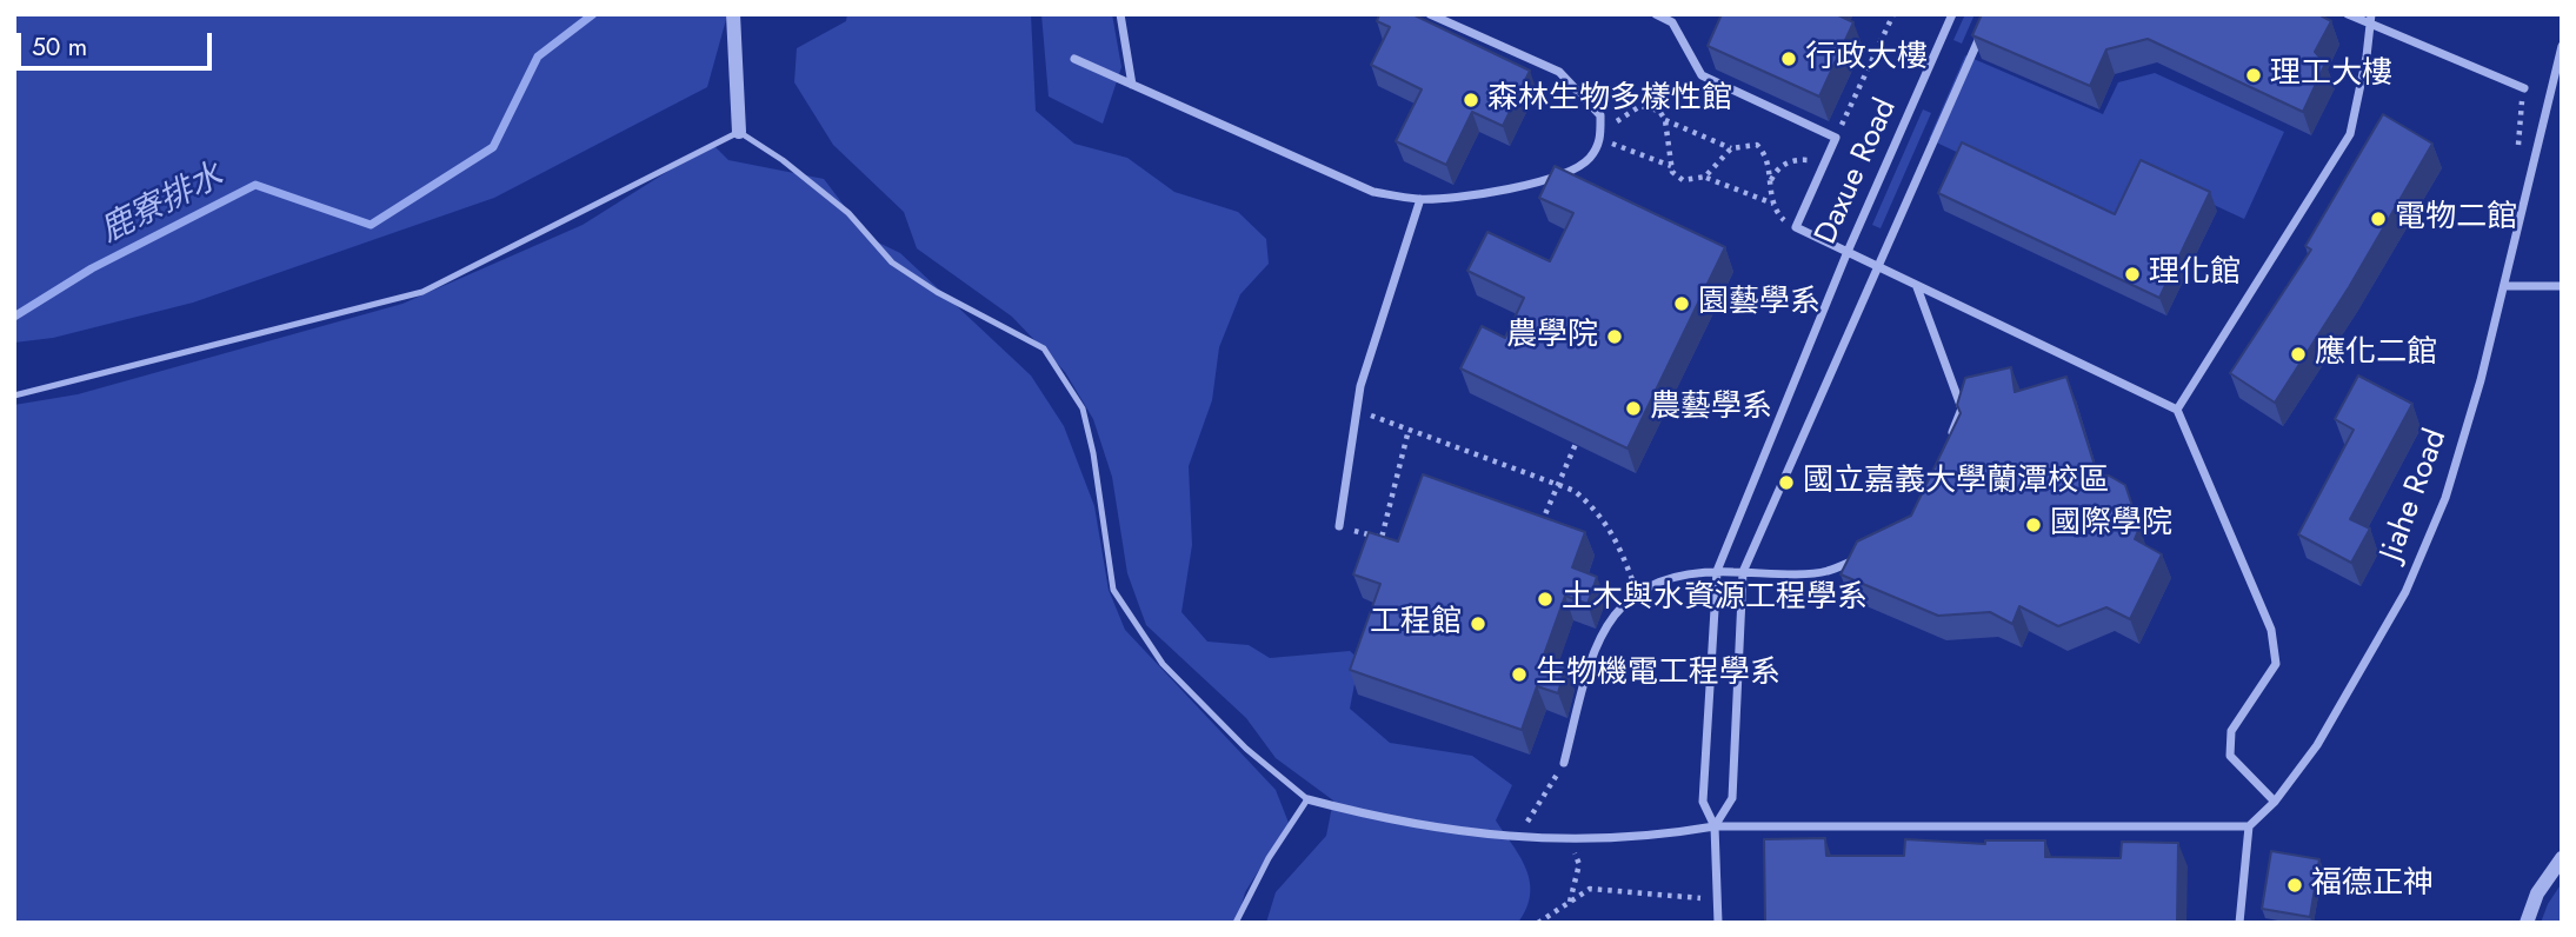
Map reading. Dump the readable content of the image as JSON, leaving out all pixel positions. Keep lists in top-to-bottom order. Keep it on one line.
{"streets":{"street":["Daxue Road","Jiahe Road"]},"water":["鹿寮排水"],"places":["行政大樓","理工大樓","森林生物多樣性館","電物二館","理化館","園藝學系","農學院","應化二館","農藝學系","國立嘉義大學蘭潭校區","國際學院","土木與水資源工程學系","工程館","生物機電工程學系","福德正神"],"scale_bar":"50 m"}
